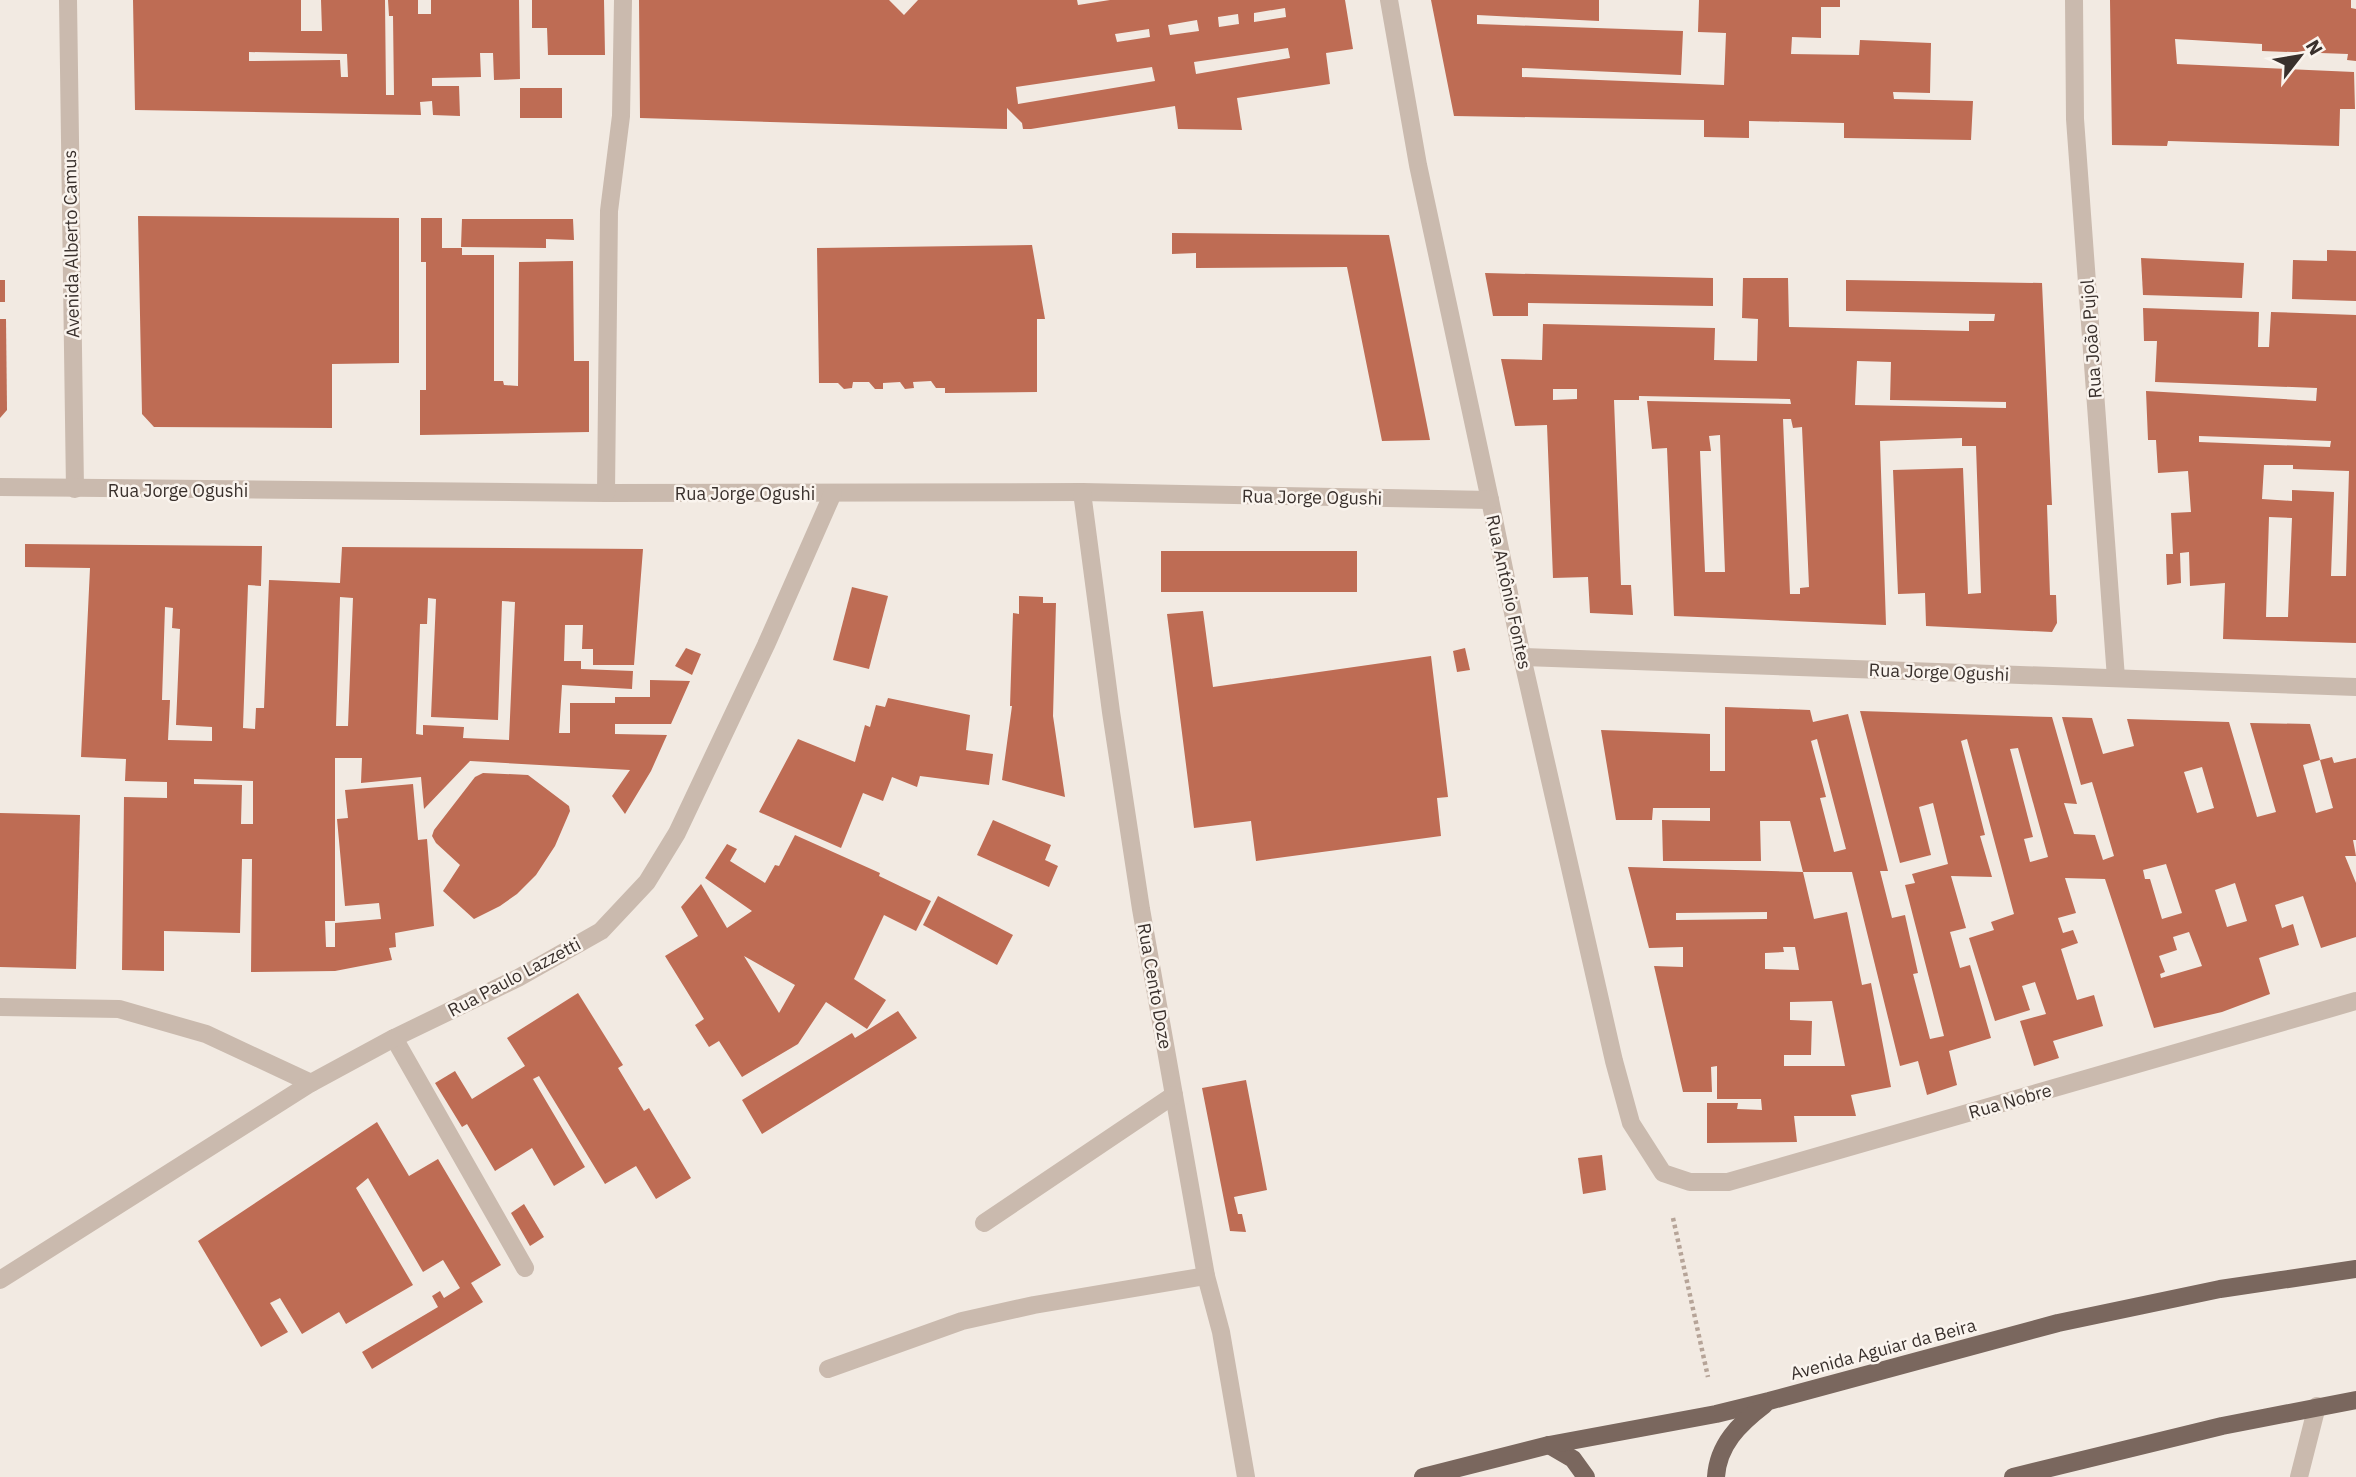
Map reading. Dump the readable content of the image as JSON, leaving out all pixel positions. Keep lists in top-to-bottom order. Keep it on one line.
{"streets":{"main road":["Avenida Aguiar da Beira"],"street":["Avenida Alberto Camus","Rua João Pujol","Rua Jorge Ogushi","Rua Antônio Fontes","Rua Paulo Lazzetti","Rua Cento Doze","Rua Nobre"]},"crossings":[["Avenida Alberto Camus","Rua Jorge Ogushi"],["Rua João Pujol","Rua Jorge Ogushi"],["Rua Jorge Ogushi","Rua Antônio Fontes"],["Rua Jorge Ogushi","Rua Paulo Lazzetti"],["Rua Jorge Ogushi","Rua Cento Doze"],["Rua Antônio Fontes","Rua Nobre"]],"north":"top right"}
